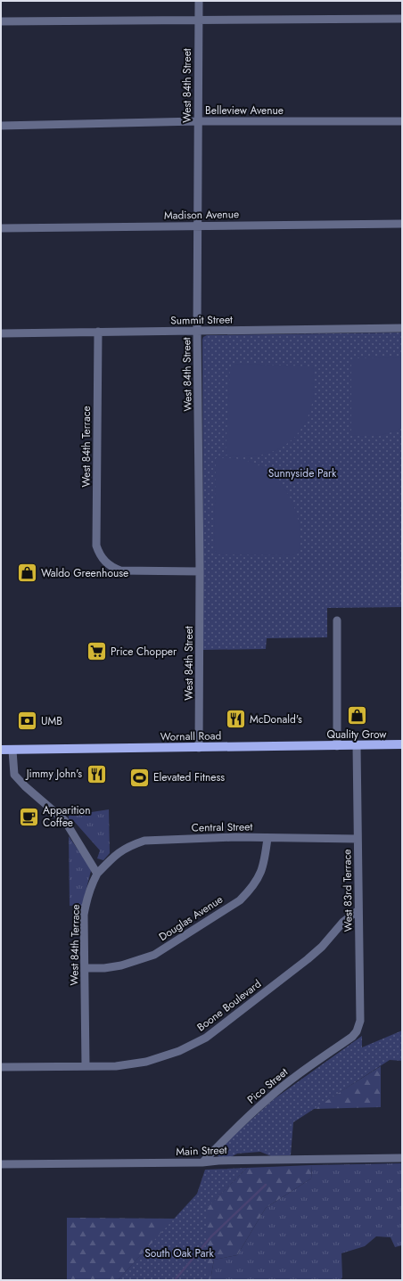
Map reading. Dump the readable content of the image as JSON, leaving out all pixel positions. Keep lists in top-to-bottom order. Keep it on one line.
{"streets":{"main road":["Wornall Road"],"street":["West 84th Street","Belleview Avenue","Madison Avenue","Summit Street","West 84th Terrace","Central Street","West 83rd Terrace","Douglas Avenue","Boone Boulevard","Pico Street","Main Street"]},"crossings":[["West 84th Street","Belleview Avenue"],["West 84th Street","Madison Avenue"],["West 84th Street","Summit Street"],["West 84th Street","West 84th Terrace"],["West 84th Street","Wornall Road"],["Summit Street","West 84th Terrace"],["West 84th Terrace","Central Street"],["West 84th Terrace","Douglas Avenue"],["West 84th Terrace","Boone Boulevard"],["Wornall Road","West 83rd Terrace"],["Central Street","West 83rd Terrace"],["Central Street","Douglas Avenue"],["West 83rd Terrace","Boone Boulevard"],["West 83rd Terrace","Pico Street"],["Pico Street","Main Street"]],"parks":["Sunnyside Park","South Oak Park"],"places":{"shop":["Waldo Greenhouse","Quality Grow"],"supermarket":["Price Chopper"],"restaurant":["McDonald's","Jimmy John's"],"bank":["UMB"],"sports":["Elevated Fitness"],"cafe":["Apparition Coffee"]}}
